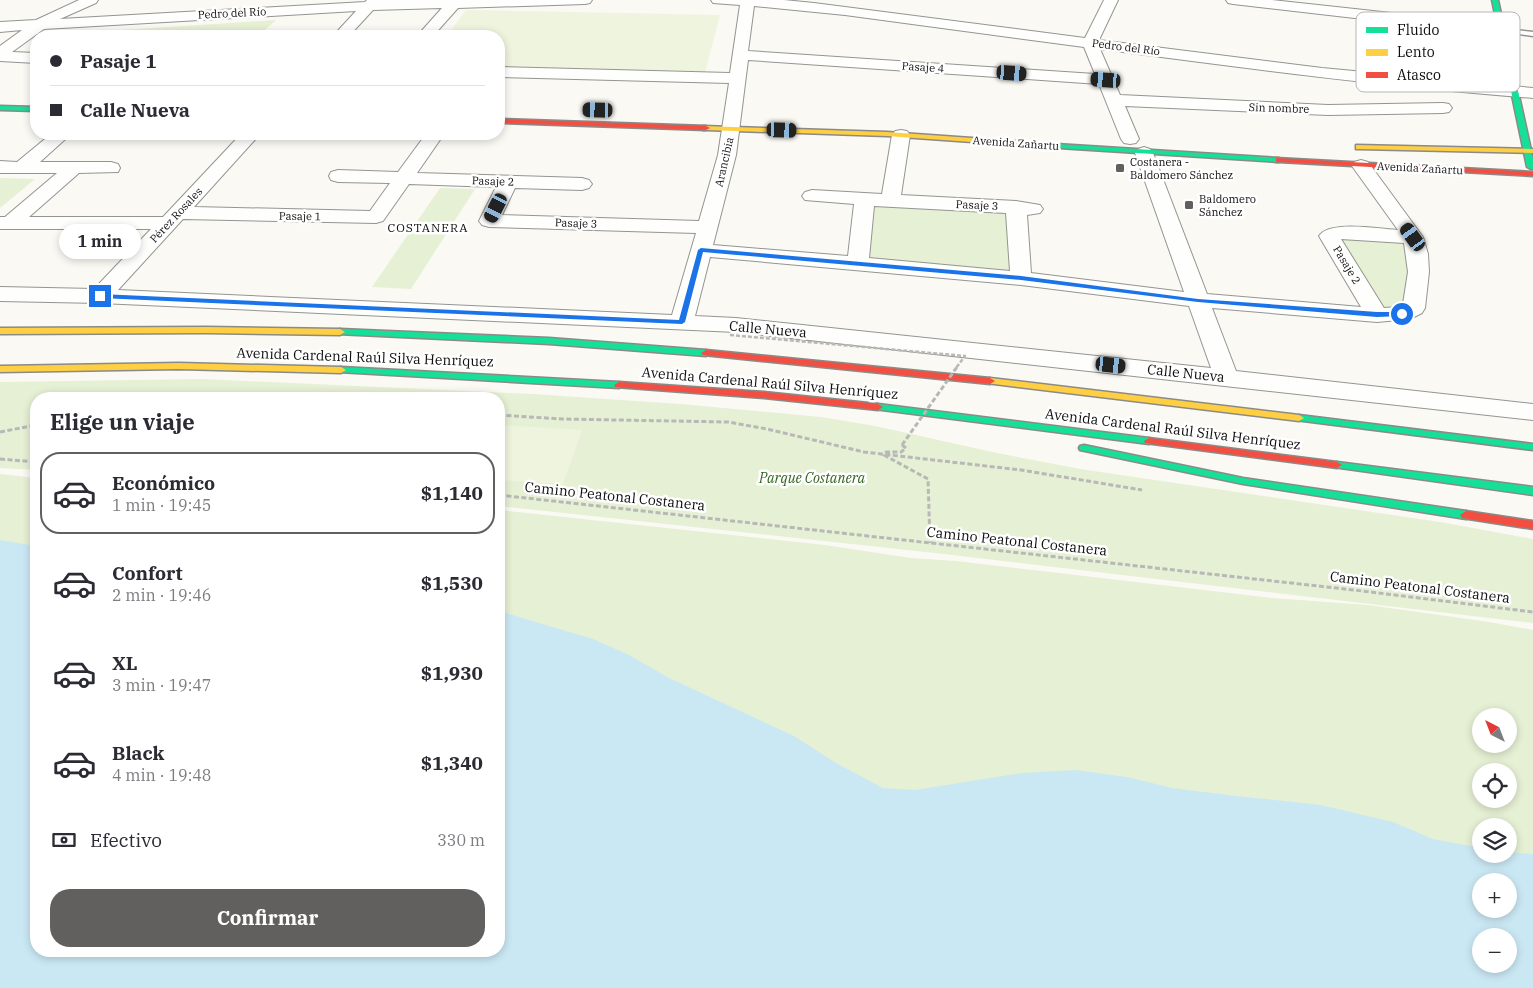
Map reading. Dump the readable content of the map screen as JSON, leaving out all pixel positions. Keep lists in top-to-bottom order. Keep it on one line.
{"streets":{"main road":["Avenida Zañartu","Avenida Cardenal Raúl Silva Henríquez"],"street":["Pedro del Río","Pasaje 4","Sin nombre","Arancibia","Pasaje 2","Pasaje 3","Pérez Rosales","Pasaje 1","Calle Nueva"],"path":["Camino Peatonal Costanera"]},"crossings":[["Pedro del Río","Arancibia"],["Pasaje 4","Arancibia"],["Avenida Zañartu","Arancibia"],["Arancibia","Pasaje 3"],["Arancibia","Calle Nueva"],["Pasaje 2","Pasaje 3"],["Pasaje 2","Pasaje 1"],["Pérez Rosales","Pasaje 1"],["Pérez Rosales","Calle Nueva"]],"districts":["COSTANERA"],"parks":["Parque Costanera"],"places":{"transit":["Costanera - Baldomero Sánchez","Baldomero Sánchez"]},"legend":["Fluido","Lento","Atasco"],"north":"top left","page":{"banner":["Pasaje 1","Calle Nueva"],"bubble":"1 min","heading":"Elige un viaje","list":[{"name":"Económico","note":"1 min · 19:45","value":"$1,140"},{"name":"Confort","note":"2 min · 19:46","value":"$1,530"},{"name":"XL","note":"3 min · 19:47","value":"$1,930"},{"name":"Black","note":"4 min · 19:48","value":"$1,340"}],"map_buttons":["+","−"],"pay":["Efectivo","330 m"],"buttons":"Confirmar"}}
